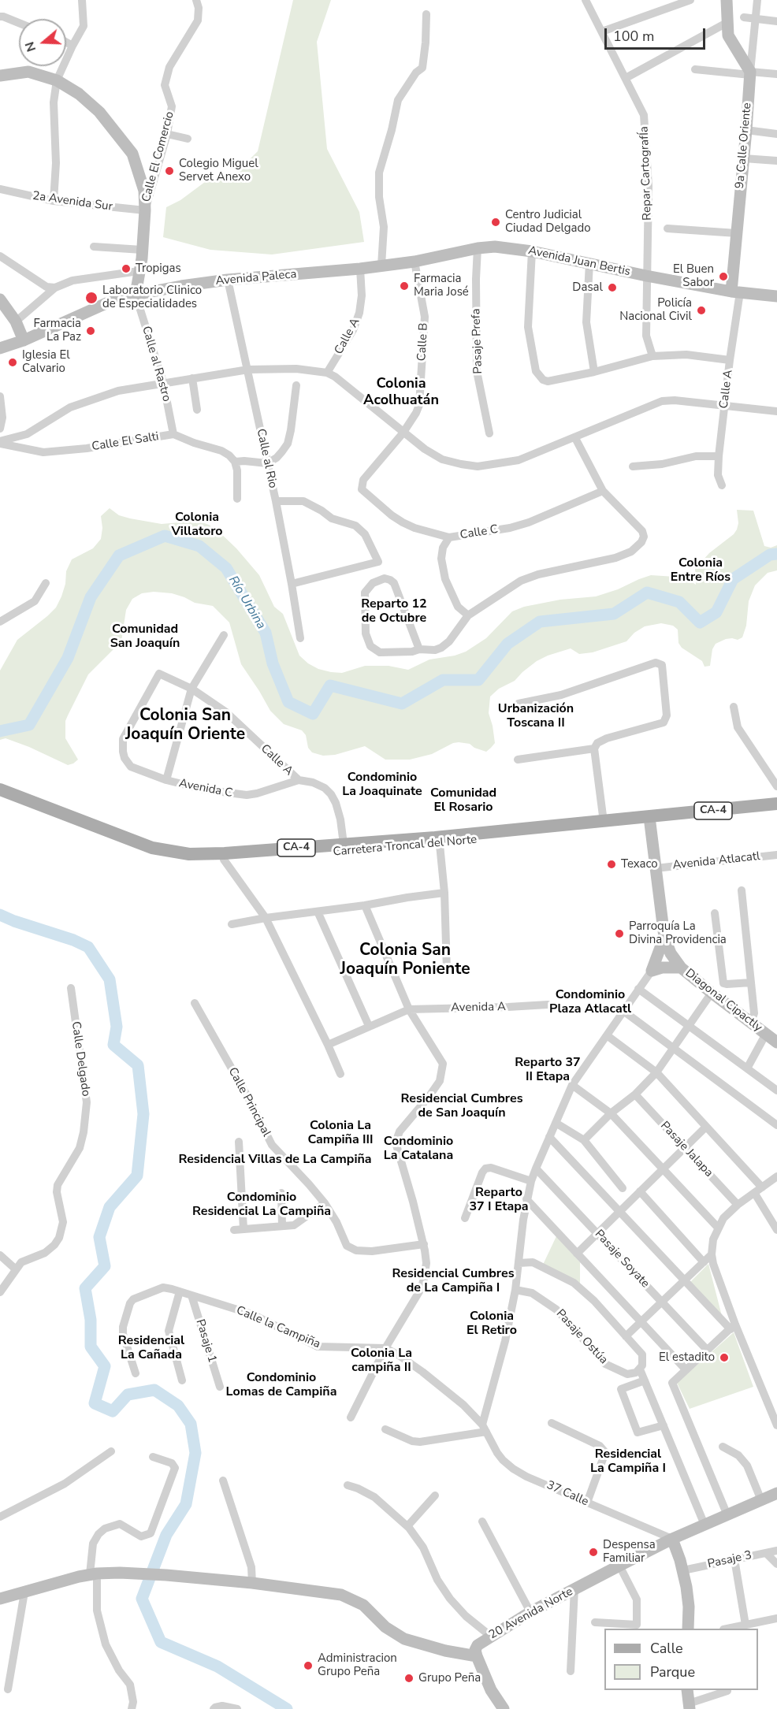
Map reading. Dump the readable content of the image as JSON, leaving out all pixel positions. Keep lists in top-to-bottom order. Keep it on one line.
{"streets":{"main road":["CA-4","Carretera Troncal del Norte"],"street":["9a Calle Oriente","Calle El Comercio","Repar CartografÍa","2a Avenida Sur","Avenida Juan Bertis","Avenida Paleca","Calle A","Pasaje Prefa","Calle B","Calle al Rastro","Calle El Salti","Calle al Rio","Calle C","Avenida C","Avenida Atlacatl","Diagonal Cipactly","Avenida A","Calle Delgado","Calle Principal","Pasaje Jalapa","Pasaje Soyate","Calle la Campiña","Pasaje Ostúa","Pasaje 1","37 Calle","Pasaje 3","20 Avenida Norte"]},"crossings":[["9a Calle Oriente","Avenida Juan Bertis"],["9a Calle Oriente","Calle A"],["Calle El Comercio","2a Avenida Sur"],["Calle El Comercio","Avenida Paleca"],["Calle El Comercio","Calle al Rastro"],["Repar CartografÍa","Avenida Juan Bertis"],["Avenida Juan Bertis","Avenida Paleca"],["Avenida Juan Bertis","Calle A"],["Avenida Juan Bertis","Pasaje Prefa"],["Avenida Juan Bertis","Calle B"],["Avenida Paleca","Calle A"],["Avenida Paleca","Calle al Rastro"],["Avenida Paleca","Calle al Rio"],["Calle A","Avenida C"],["Calle A","Carretera Troncal del Norte"],["Calle B","Calle C"],["Calle al Rastro","Calle El Salti"],["CA-4","Carretera Troncal del Norte"],["CA-4","Diagonal Cipactly"],["Carretera Troncal del Norte","Diagonal Cipactly"],["Avenida Atlacatl","Diagonal Cipactly"],["Calle la Campiña","Pasaje 1"],["Calle la Campiña","37 Calle"],["37 Calle","20 Avenida Norte"]],"districts":["Colonia Acolhuatán","Colonia Villatoro","Colonia Entre Ríos","Reparto 12 de Octubre","Comunidad San Joaquín","Urbanización Toscana II","Colonia San Joaquín Oriente","Condominio La Joaquinate","Comunidad El Rosario","Colonia San Joaquín Poniente","Condominio Plaza Atlacatl","Reparto 37 II Etapa","Residencial Cumbres de San Joaquín","Colonia La Campiña III","Condominio La Catalana","Residencial Villas de La Campiña","Reparto 37 I Etapa","Condominio Residencial La Campiña","Residencial Cumbres de La Campiña I","Colonia El Retiro","Residencial La Cañada","Colonia La campiña II","Condominio Lomas de Campiña","Residencial La Campiña I"],"water":["Río Urbina"],"places":["Colegio Miguel Servet Anexo","Centro Judicial Ciudad Delgado","Tropigas","El Buen Sabor","Farmacia Maria José","Dasal","Laboratorio Clinico de Especialidades","Policía Nacional Civil","Farmacia La Paz","Iglesia El Calvario","Texaco","Parroquía La Divina Providencia","El estadito","Despensa Familiar","Administracion Grupo Peña","Grupo Peña"],"legend":["Calle","Parque"],"scale_bar":"100 m","north":"left"}
